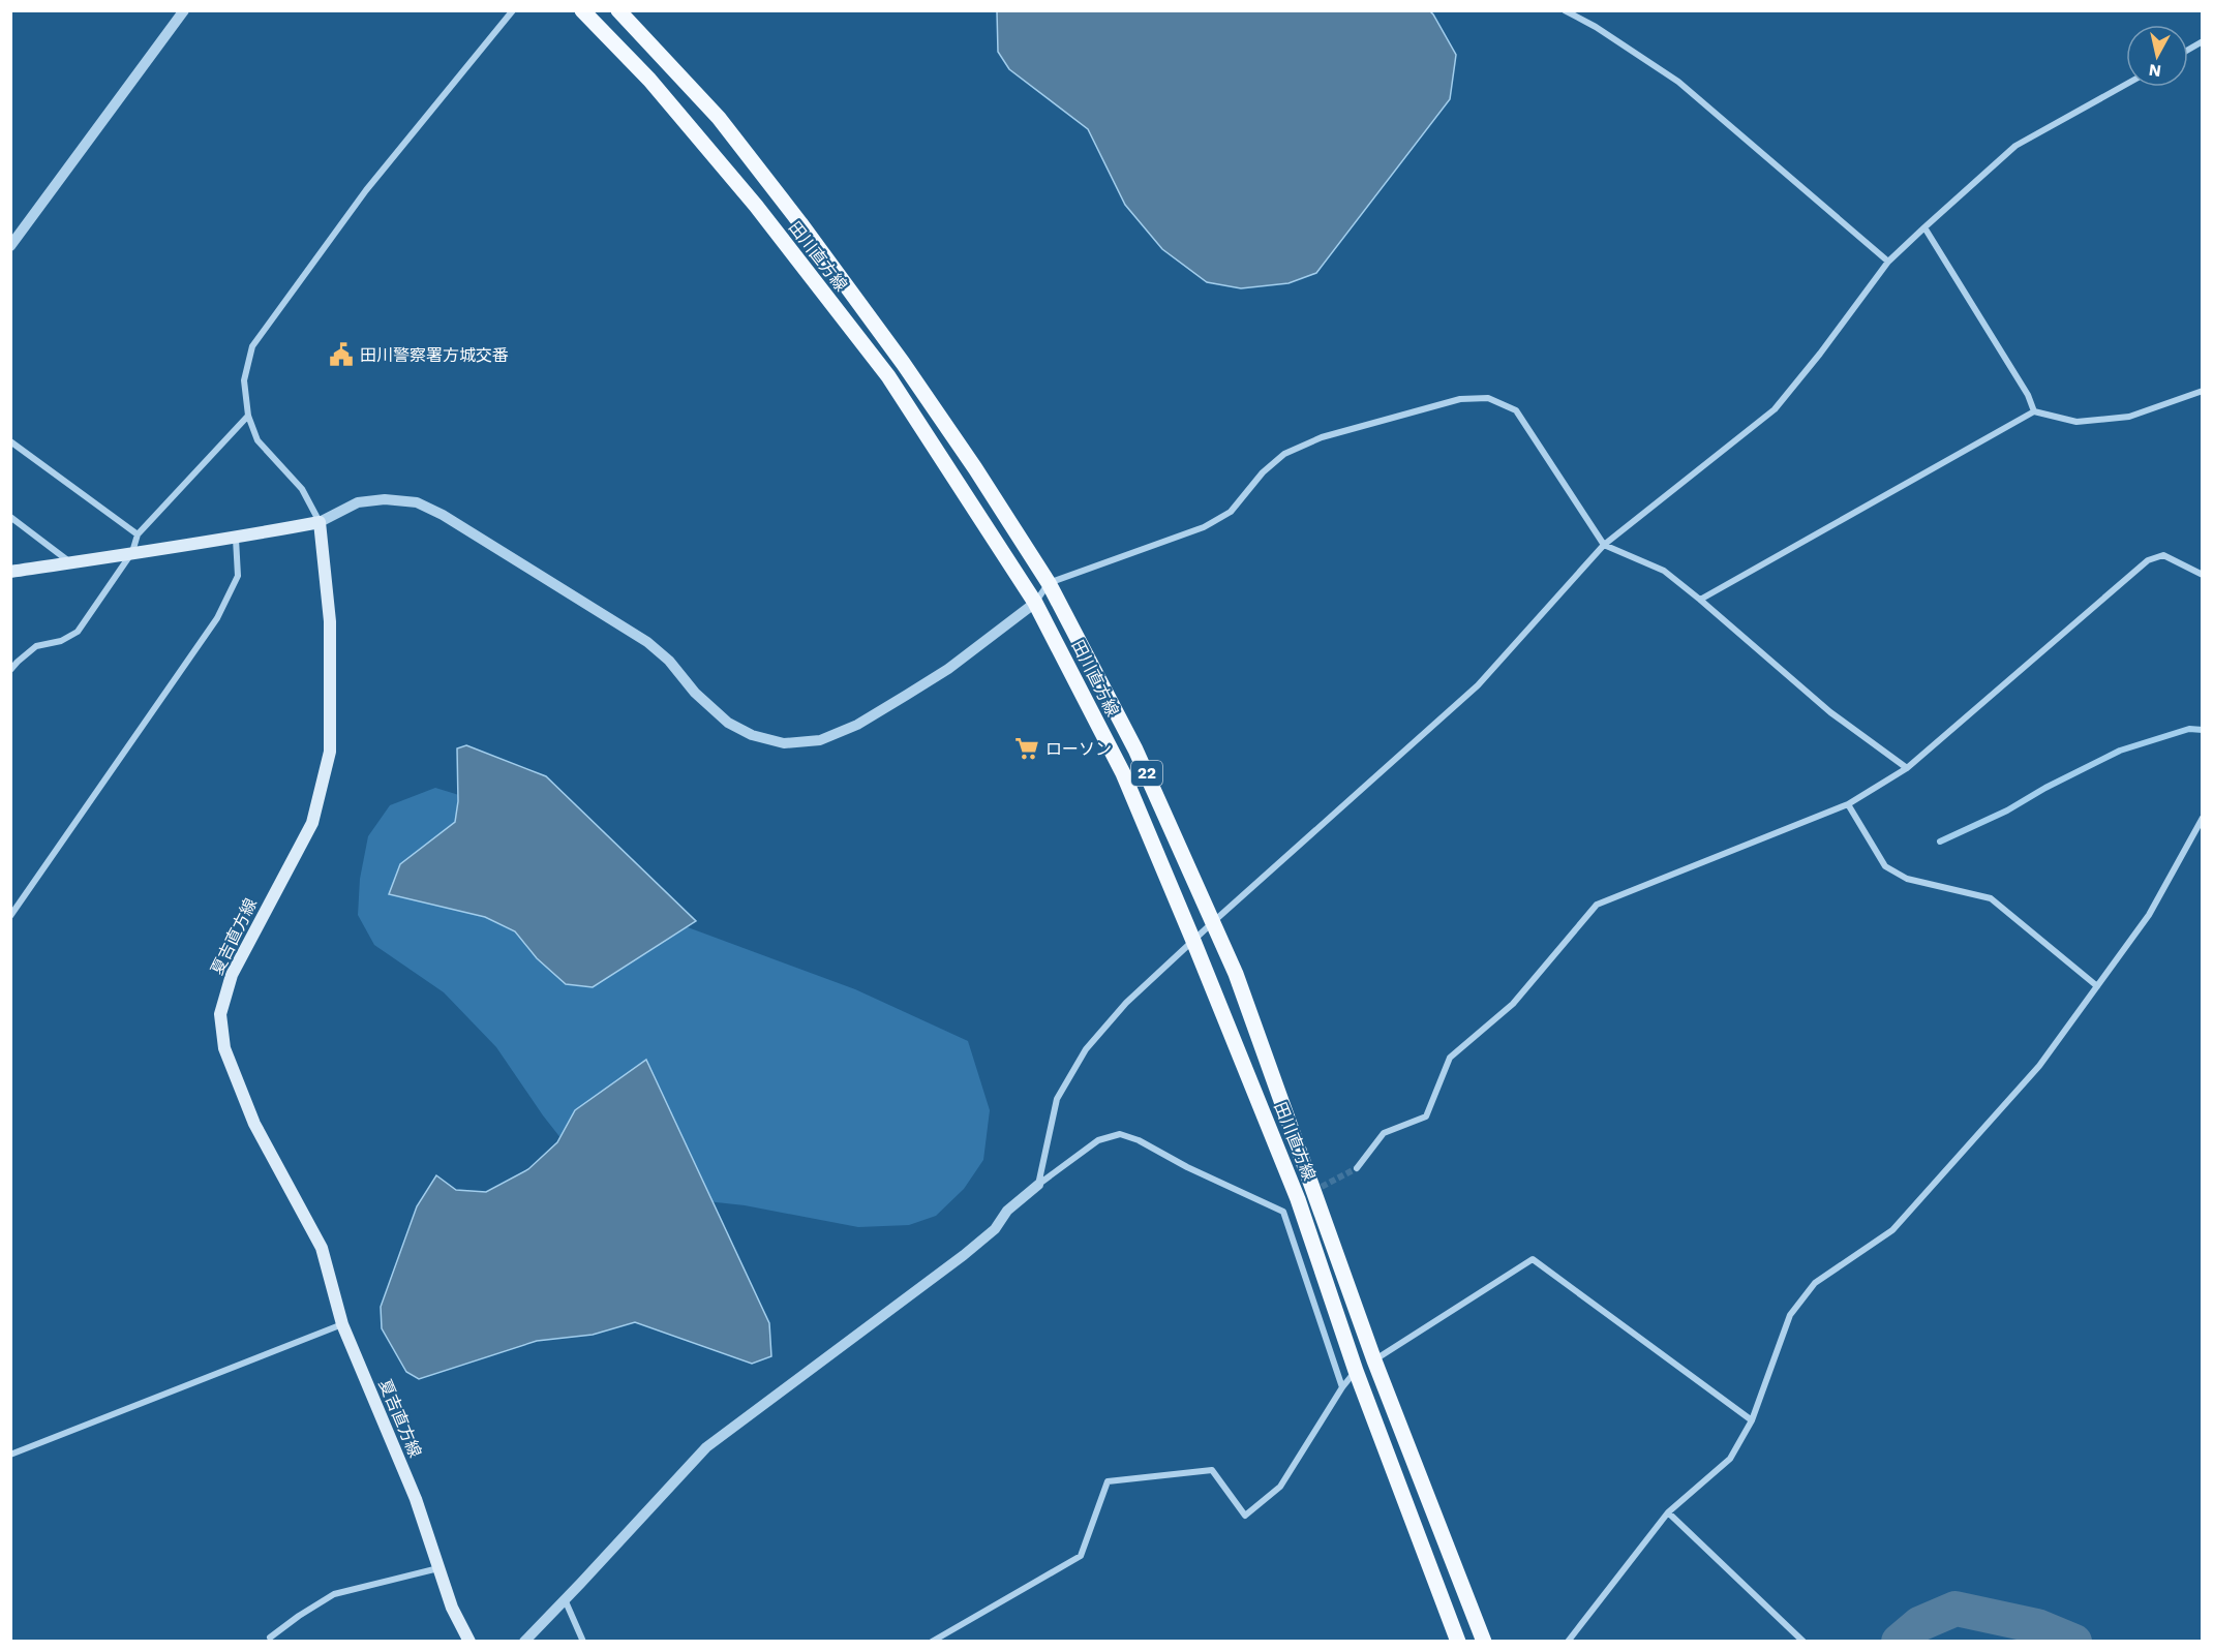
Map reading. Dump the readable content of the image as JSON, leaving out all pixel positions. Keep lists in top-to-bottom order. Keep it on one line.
{"streets":{"main road":["田川直方線","22","夏吉直方線"]},"places":{"public building":["田川警察署方城交番"],"supermarket":["ローソン"]},"north":"bottom"}
